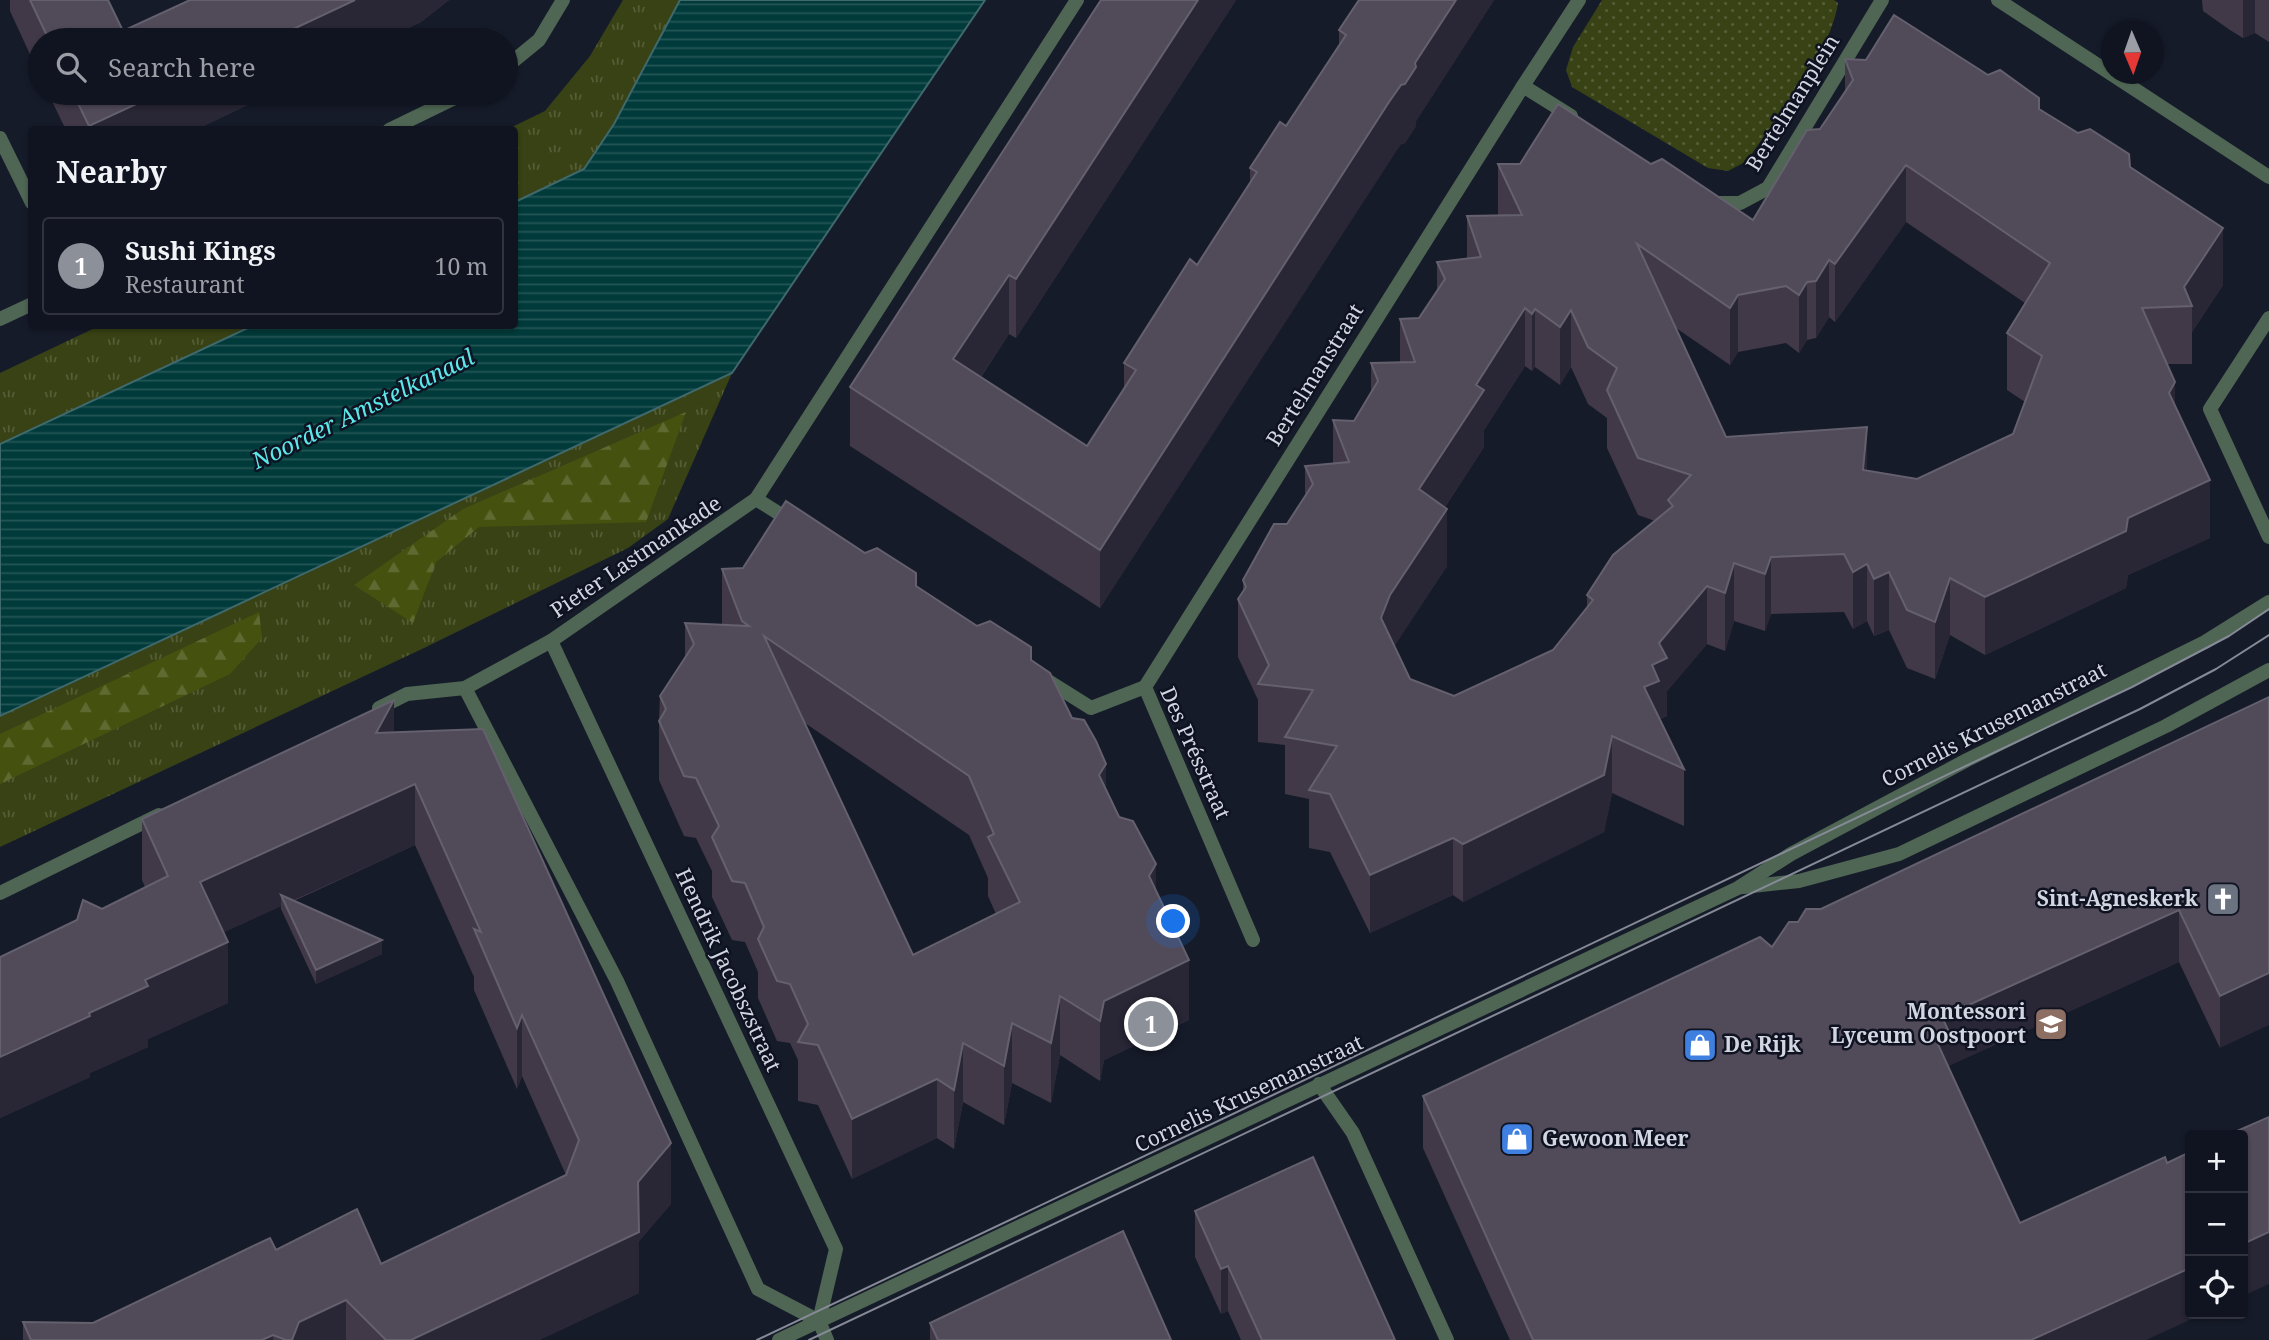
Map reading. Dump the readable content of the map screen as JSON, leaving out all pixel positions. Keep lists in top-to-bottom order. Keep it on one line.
{"streets":{"street":["Bertelmanplein","Bertelmanstraat","Pieter Lastmankade","Cornelis Krusemanstraat","Des Présstraat","Hendrik Jacobszstraat"]},"crossings":[["Bertelmanstraat","Des Présstraat"],["Pieter Lastmankade","Hendrik Jacobszstraat"],["Cornelis Krusemanstraat","Hendrik Jacobszstraat"]],"water":["Noorder Amstelkanaal"],"places":{"church":["Sint-Agneskerk"],"school or university":["Montessori Lyceum Oostpoort"],"shop":["De Rijk","Gewoon Meer"]},"north":"bottom","page":{"search":"Search here","heading":"Nearby","list":[{"mark":"1","name":"Sushi Kings","note":"Restaurant","value":"10 m"}],"pins":"1","map_buttons":["+","−"]}}
